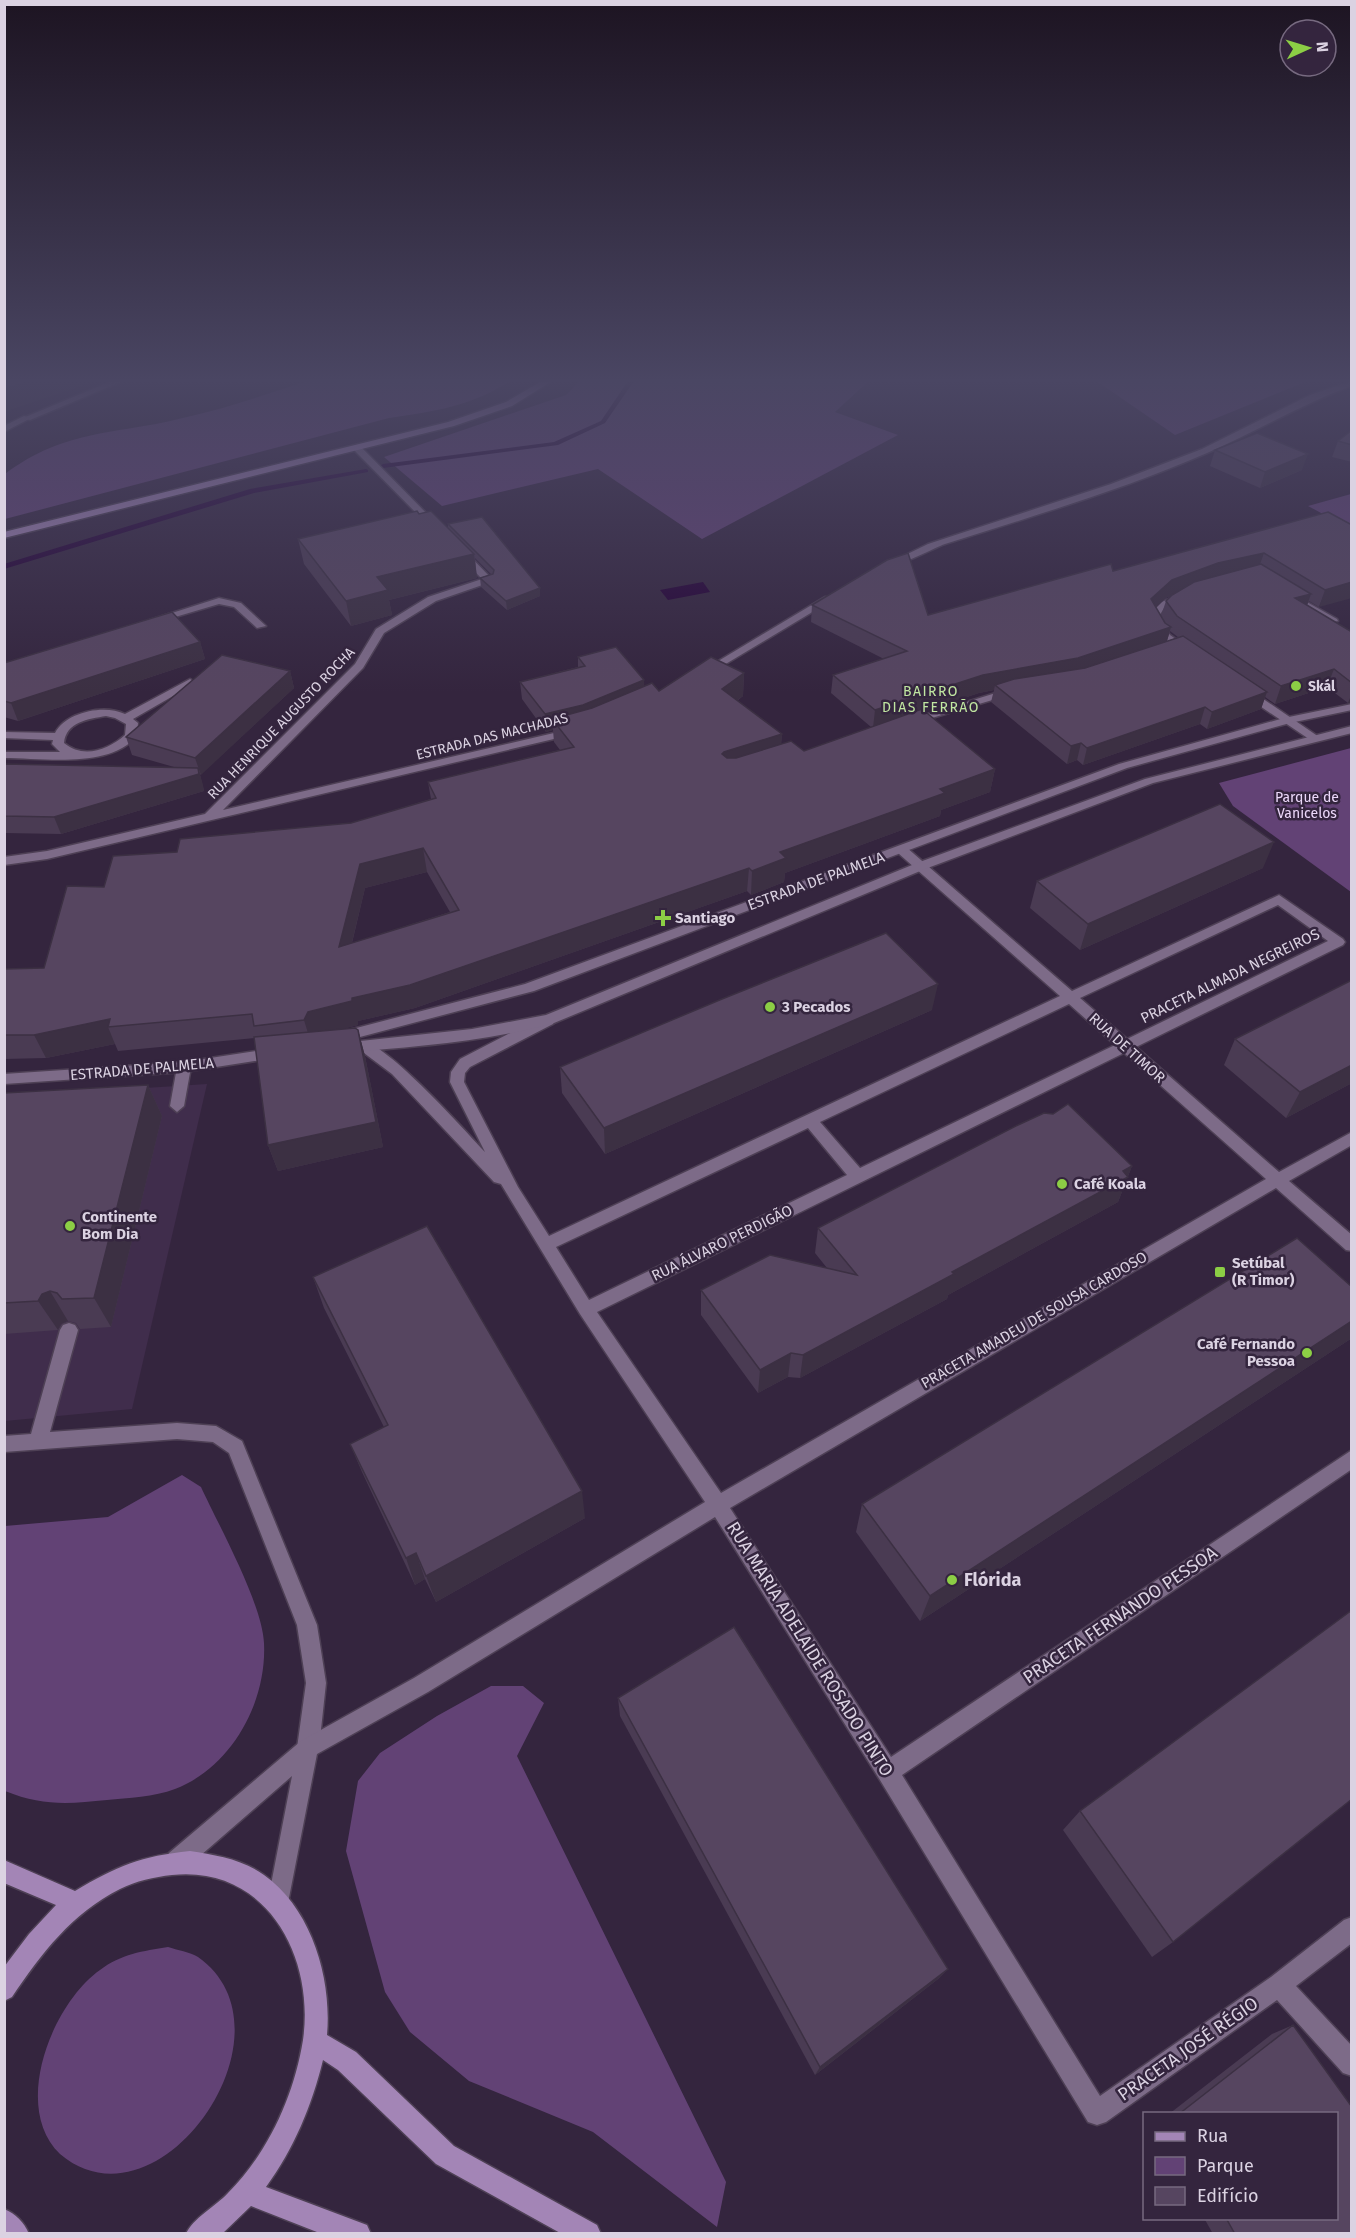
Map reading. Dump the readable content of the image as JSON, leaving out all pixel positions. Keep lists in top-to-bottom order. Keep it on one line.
{"streets":{"street":["RUA HENRIQUE AUGUSTO ROCHA","ESTRADA DAS MACHADAS","ESTRADA DE PALMELA","PRACETA ALMADA NEGREIROS","RUA DE TIMOR","RUA ÁLVARO PERDIGÃO","PRACETA AMADEU DE SOUSA CARDOSO","PRACETA FERNANDO PESSOA","RUA MARIA ADELAIDE ROSADO PINTO","PRACETA JOSÉ RÉGIO"]},"crossings":[["RUA HENRIQUE AUGUSTO ROCHA","ESTRADA DAS MACHADAS"],["ESTRADA DE PALMELA","RUA DE TIMOR"],["ESTRADA DE PALMELA","RUA MARIA ADELAIDE ROSADO PINTO"],["PRACETA ALMADA NEGREIROS","RUA DE TIMOR"],["PRACETA ALMADA NEGREIROS","RUA ÁLVARO PERDIGÃO"],["RUA DE TIMOR","RUA ÁLVARO PERDIGÃO"],["RUA DE TIMOR","PRACETA AMADEU DE SOUSA CARDOSO"],["RUA ÁLVARO PERDIGÃO","RUA MARIA ADELAIDE ROSADO PINTO"],["PRACETA AMADEU DE SOUSA CARDOSO","RUA MARIA ADELAIDE ROSADO PINTO"],["PRACETA FERNANDO PESSOA","RUA MARIA ADELAIDE ROSADO PINTO"],["RUA MARIA ADELAIDE ROSADO PINTO","PRACETA JOSÉ RÉGIO"]],"districts":["BAIRRO DIAS FERRÃO"],"parks":["Parque de Vanicelos"],"places":{"other":["Skál","3 Pecados","Café Koala","Continente Bom Dia","Café Fernando Pessoa","Flórida"],"health":["Santiago"],"transit":["Setúbal (R Timor)"]},"legend":["Rua","Parque","Edifício"],"north":"right"}
